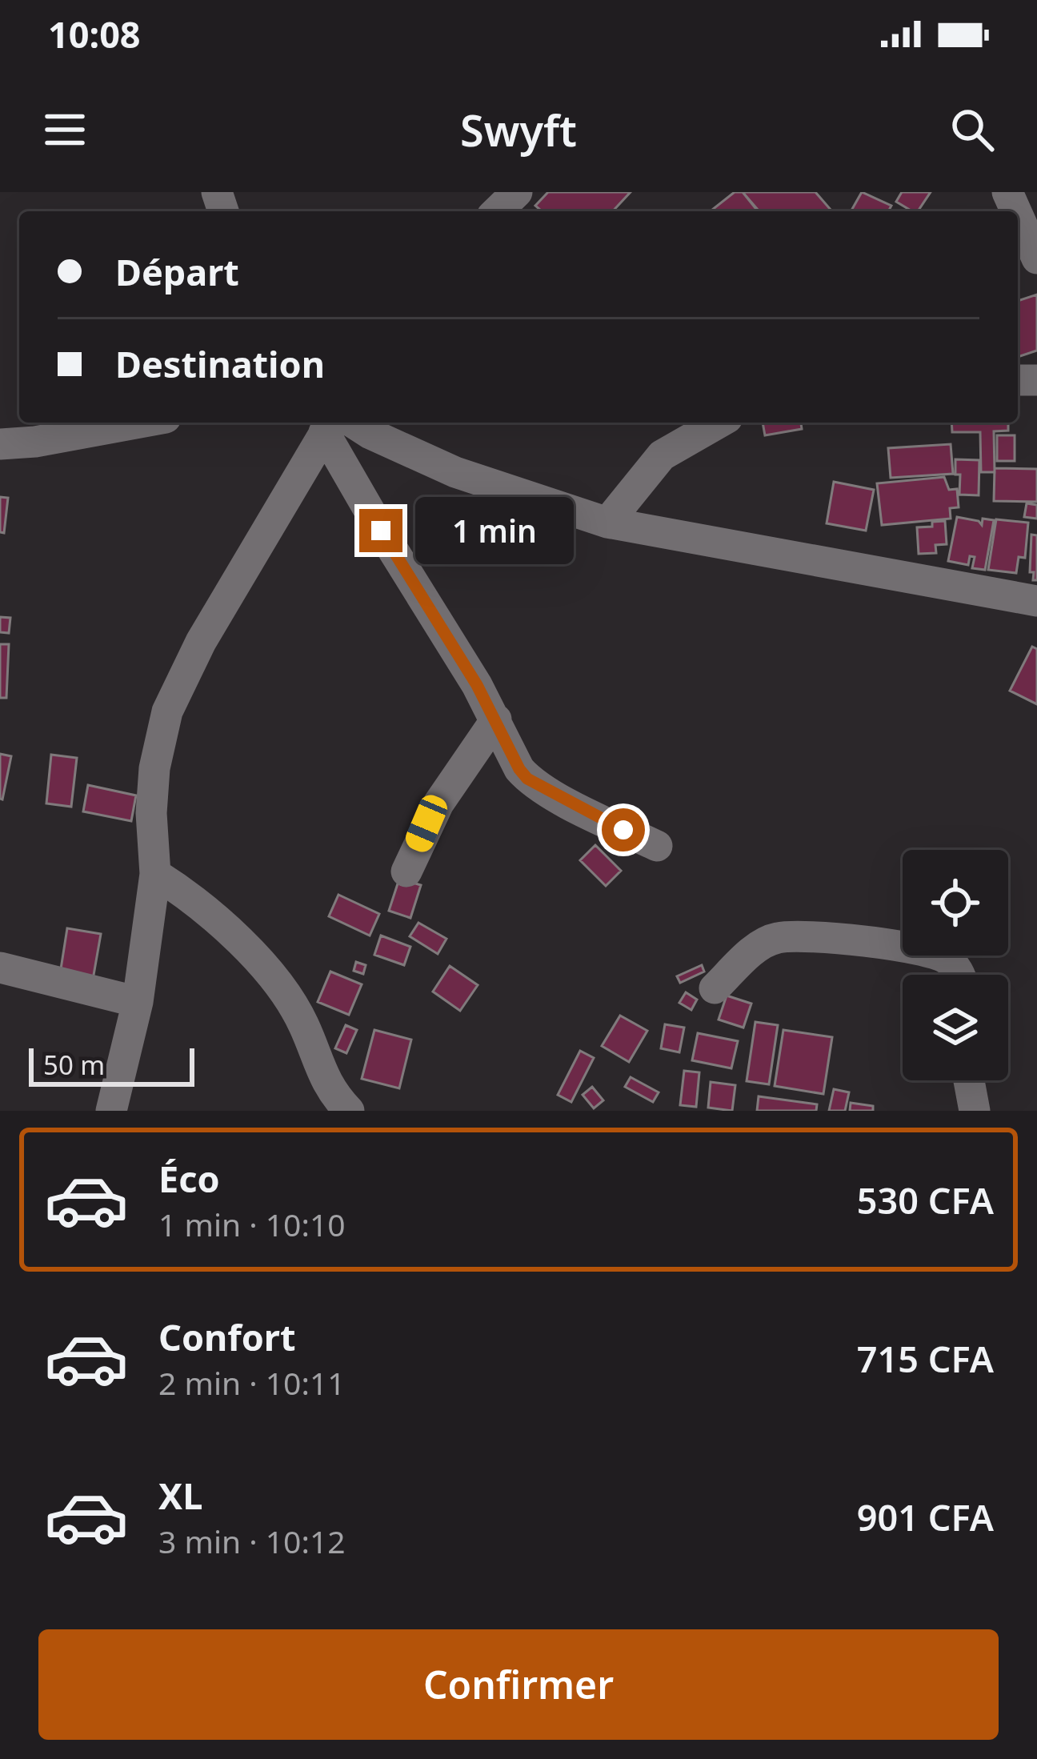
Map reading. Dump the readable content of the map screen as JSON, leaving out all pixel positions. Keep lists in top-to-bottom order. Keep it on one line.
{"scale_bar":"50 m","page":{"status":"10:08","header":"Swyft","banner":["Départ","Destination"],"bubble":"1 min","scale":"50 m","list":[{"name":"Éco","note":"1 min · 10:10","value":"530 CFA"},{"name":"Confort","note":"2 min · 10:11","value":"715 CFA"},{"name":"XL","note":"3 min · 10:12","value":"901 CFA"}],"buttons":"Confirmer"}}
